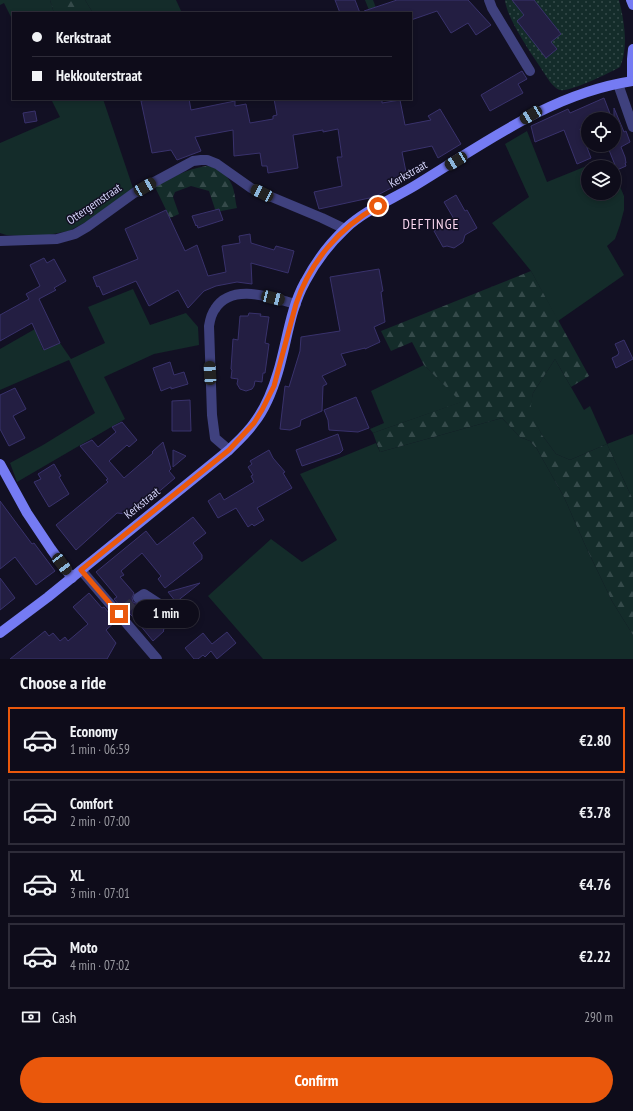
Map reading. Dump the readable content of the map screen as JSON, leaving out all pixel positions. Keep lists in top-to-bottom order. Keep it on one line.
{"streets":{"street":["Kerkstraat","Ottergemstraat"]},"crossings":[["Kerkstraat","Ottergemstraat"]],"districts":["DEFTINGE"],"page":{"banner":["Kerkstraat","Hekkouterstraat"],"bubble":"1 min","heading":"Choose a ride","list":[{"name":"Economy","note":"1 min · 06:59","value":"€2.80"},{"name":"Comfort","note":"2 min · 07:00","value":"€3.78"},{"name":"XL","note":"3 min · 07:01","value":"€4.76"},{"name":"Moto","note":"4 min · 07:02","value":"€2.22"}],"pay":["Cash","290 m"],"buttons":"Confirm"}}
